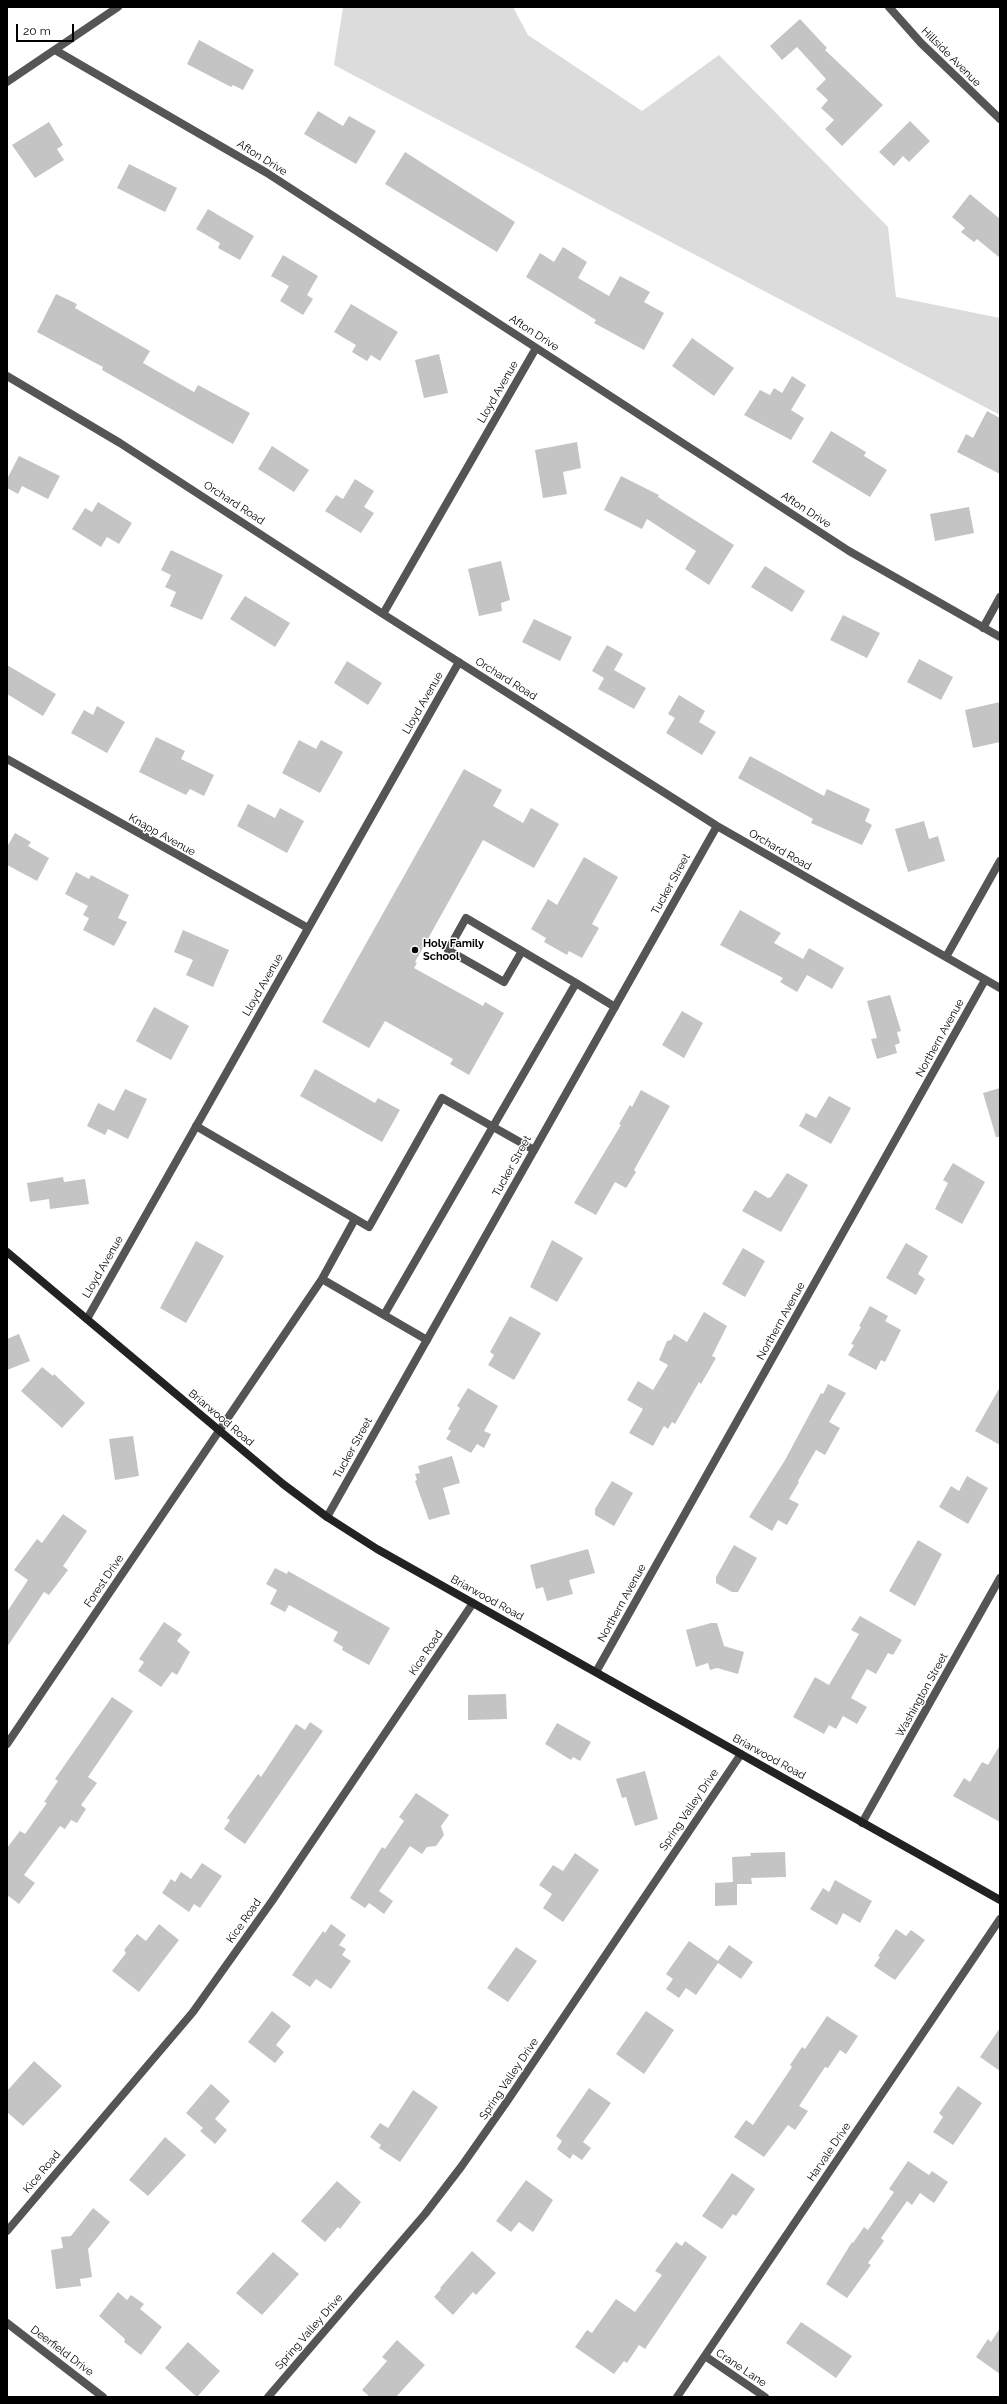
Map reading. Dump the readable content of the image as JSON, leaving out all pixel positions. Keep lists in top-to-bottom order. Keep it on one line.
{"streets":{"street":["Hillside Avenue","Afton Drive","Lloyd Avenue","Orchard Road","Knapp Avenue","Tucker Street","Northern Avenue","Briarwood Road","Forest Drive","Kice Road","Washington Street","Spring Valley Drive","Harvale Drive","Deerfield Drive","Crane Lane"]},"crossings":[["Afton Drive","Lloyd Avenue"],["Lloyd Avenue","Orchard Road"],["Lloyd Avenue","Knapp Avenue"],["Lloyd Avenue","Briarwood Road"],["Orchard Road","Tucker Street"],["Orchard Road","Northern Avenue"],["Tucker Street","Briarwood Road"],["Northern Avenue","Briarwood Road"],["Briarwood Road","Forest Drive"],["Briarwood Road","Kice Road"],["Briarwood Road","Washington Street"],["Briarwood Road","Spring Valley Drive"],["Harvale Drive","Crane Lane"]],"places":["Holy Family School"],"scale_bar":"20 m"}
